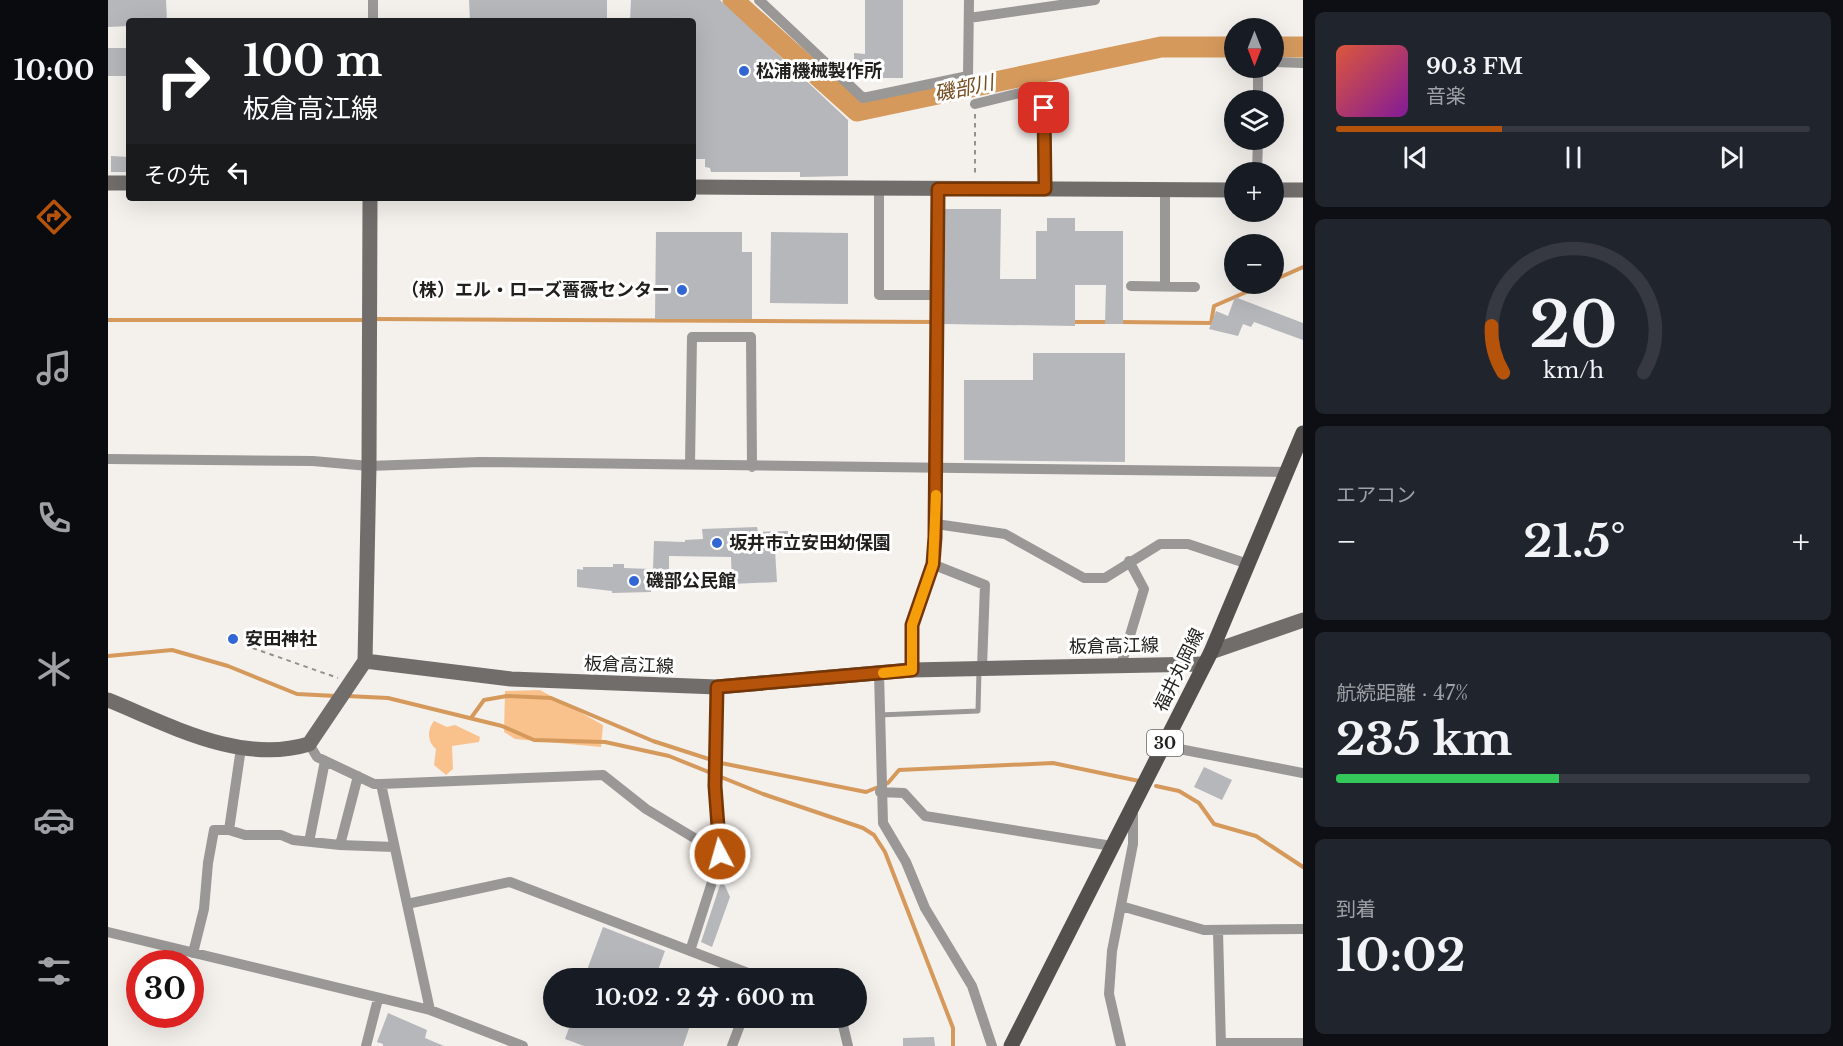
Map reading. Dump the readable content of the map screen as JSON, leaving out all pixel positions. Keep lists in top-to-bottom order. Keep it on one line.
{"streets":{"main road":["板倉高江線","福井丸岡線","30"]},"crossings":[["板倉高江線","福井丸岡線"]],"water":["磯部川"],"places":["松浦機械製作所","（株）エル・ローズ薔薇センター","坂井市立安田幼保園","磯部公民館","安田神社"],"north":"bottom","page":{"tabs":"10:00","map_buttons":["+","−"],"turn":["100 m","板倉高江線"],"song":["90.3 FM","音楽"],"then":"その先","tile":["エアコン",["航続距離 · 47%","235 km"],["到着","10:02"]],"heat":["−","21.5°","+"],"limit":"30","trip":"10:02 · 2 分 · 600 m","gauge":["20","km/h"]}}
